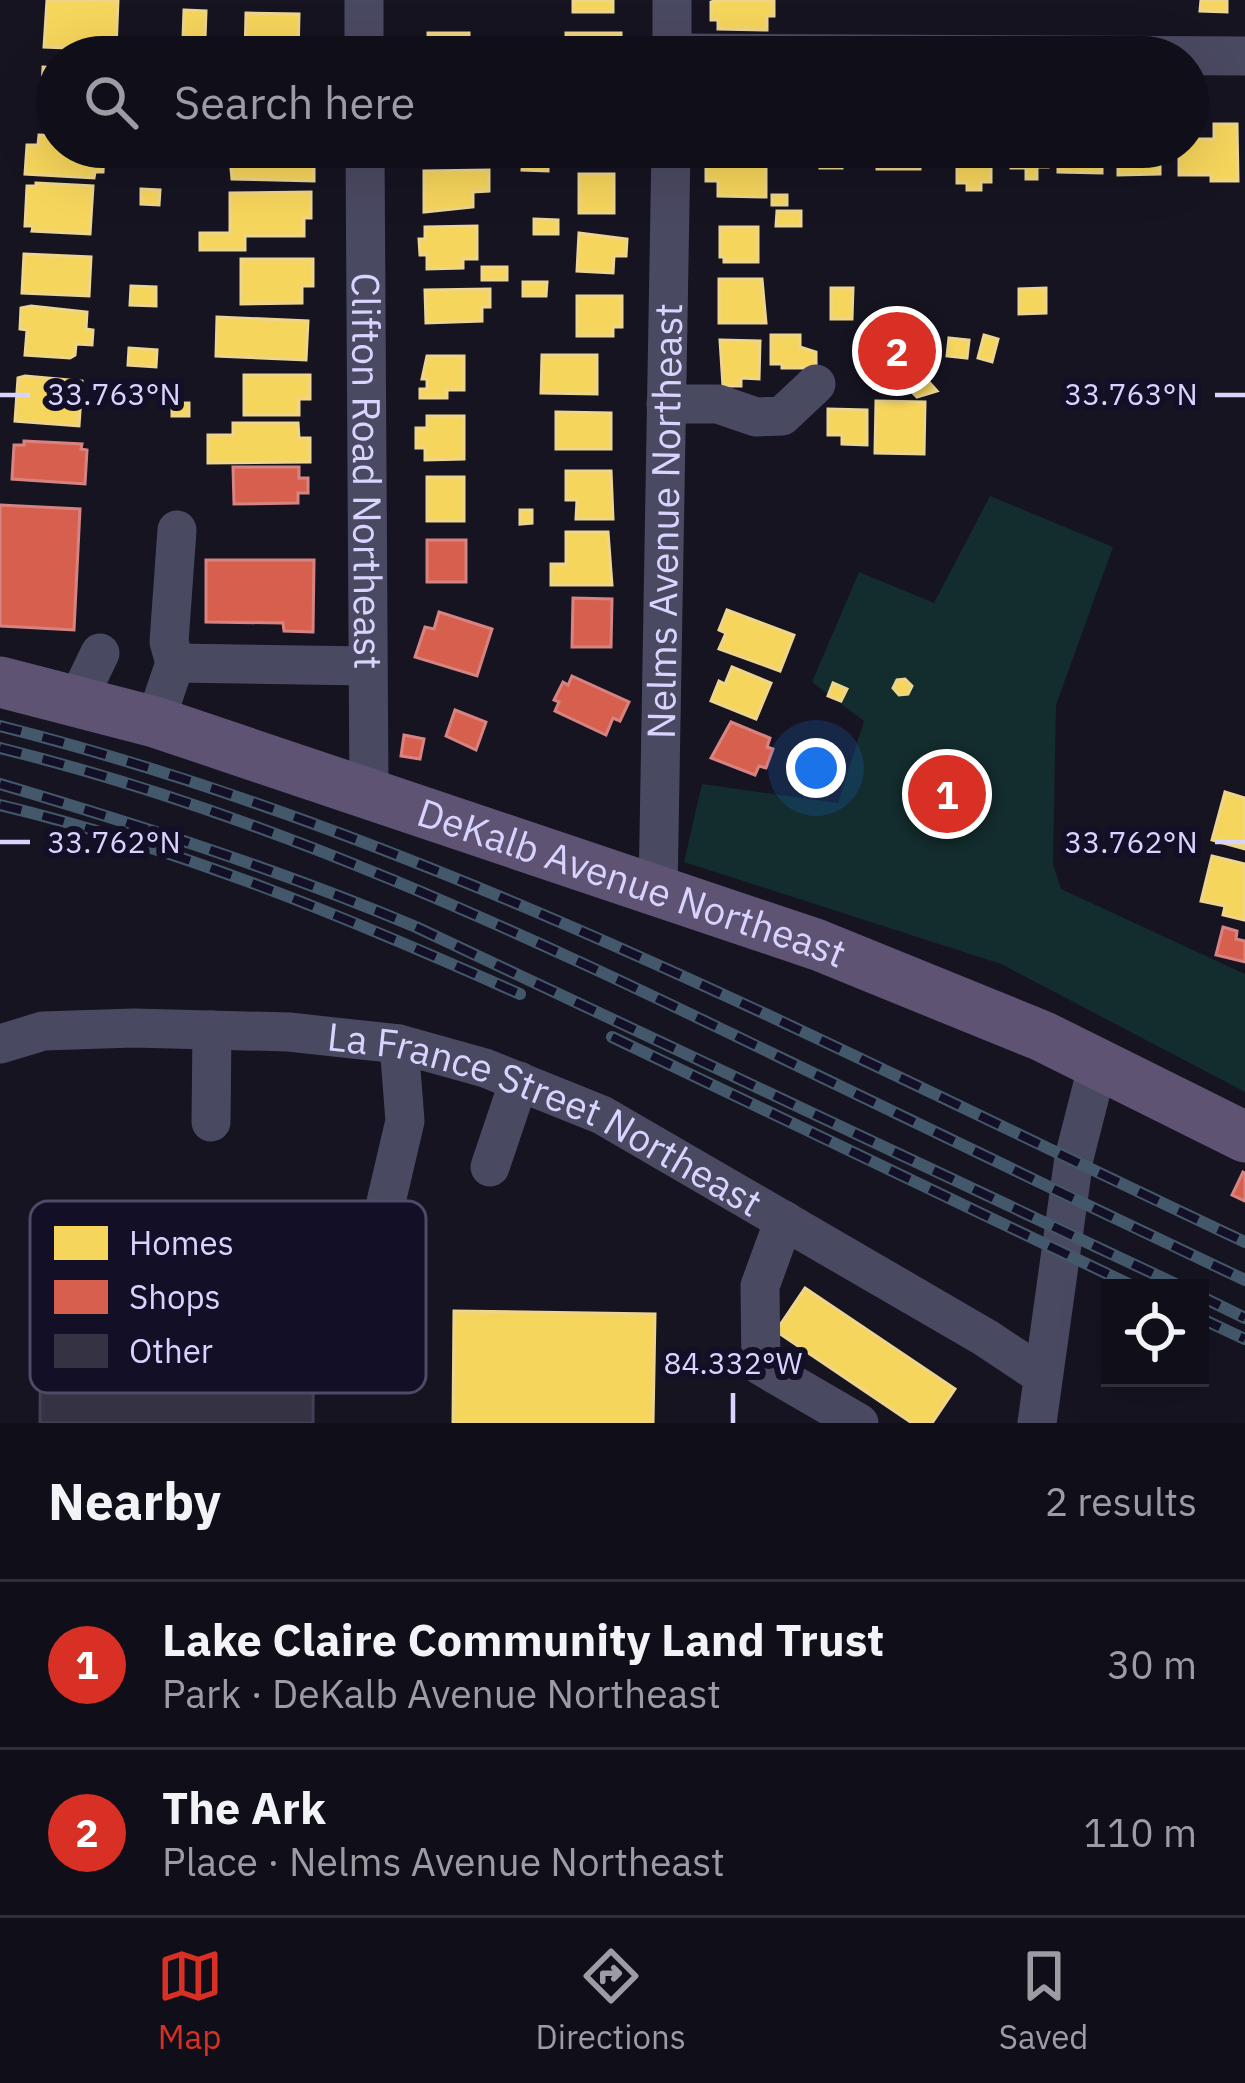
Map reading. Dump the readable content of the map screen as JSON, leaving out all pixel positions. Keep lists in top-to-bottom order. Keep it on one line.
{"streets":{"main road":["DeKalb Avenue Northeast"],"street":["Clifton Road Northeast","Nelms Avenue Northeast","La France Street Northeast"]},"crossings":[["Clifton Road Northeast","DeKalb Avenue Northeast"],["Nelms Avenue Northeast","DeKalb Avenue Northeast"]],"legend":["Homes","Shops","Other"],"page":{"search":"Search here","pins":["2","1"],"heading":["Nearby","2 results"],"list":[{"mark":"1","name":"Lake Claire Community Land Trust","note":"Park · DeKalb Avenue Northeast","value":"30 m"},{"mark":"2","name":"The Ark","note":"Place · Nelms Avenue Northeast","value":"110 m"}],"nav":["Map","Directions","Saved"]},"coordinates":["33.763°N","33.762°N","84.332°W"]}
